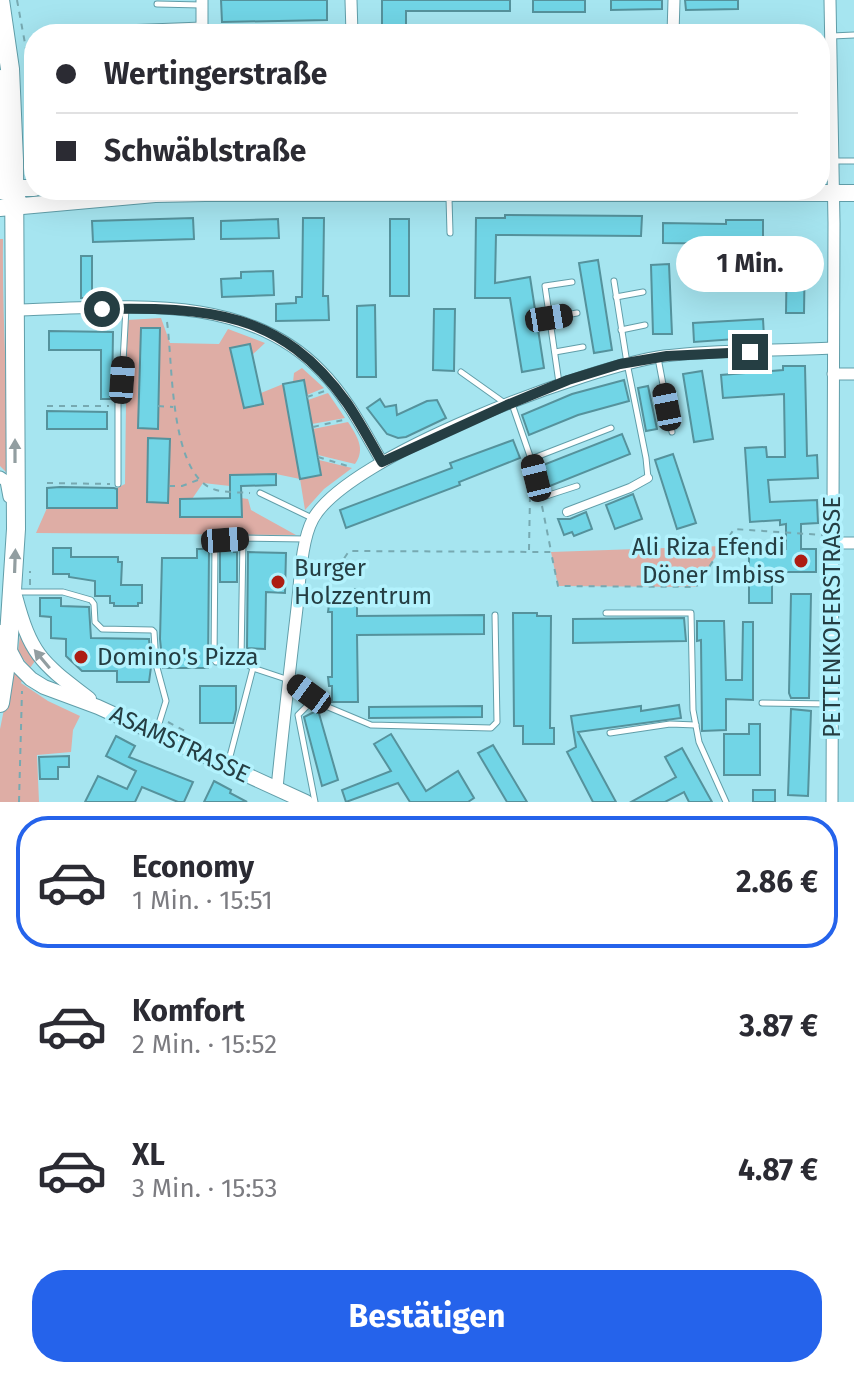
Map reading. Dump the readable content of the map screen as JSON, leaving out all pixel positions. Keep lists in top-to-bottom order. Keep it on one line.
{"streets":{"street":["PETTENKOFERSTRASSE","ASAMSTRASSE"]},"places":["Ali Riza Efendi Döner Imbiss","Burger Holzzentrum","Domino's Pizza"],"page":{"banner":["Wertingerstraße","Schwäblstraße"],"bubble":"1 Min.","list":[{"name":"Economy","note":"1 Min. · 15:51","value":"2.86 €"},{"name":"Komfort","note":"2 Min. · 15:52","value":"3.87 €"},{"name":"XL","note":"3 Min. · 15:53","value":"4.87 €"}],"buttons":"Bestätigen"}}
